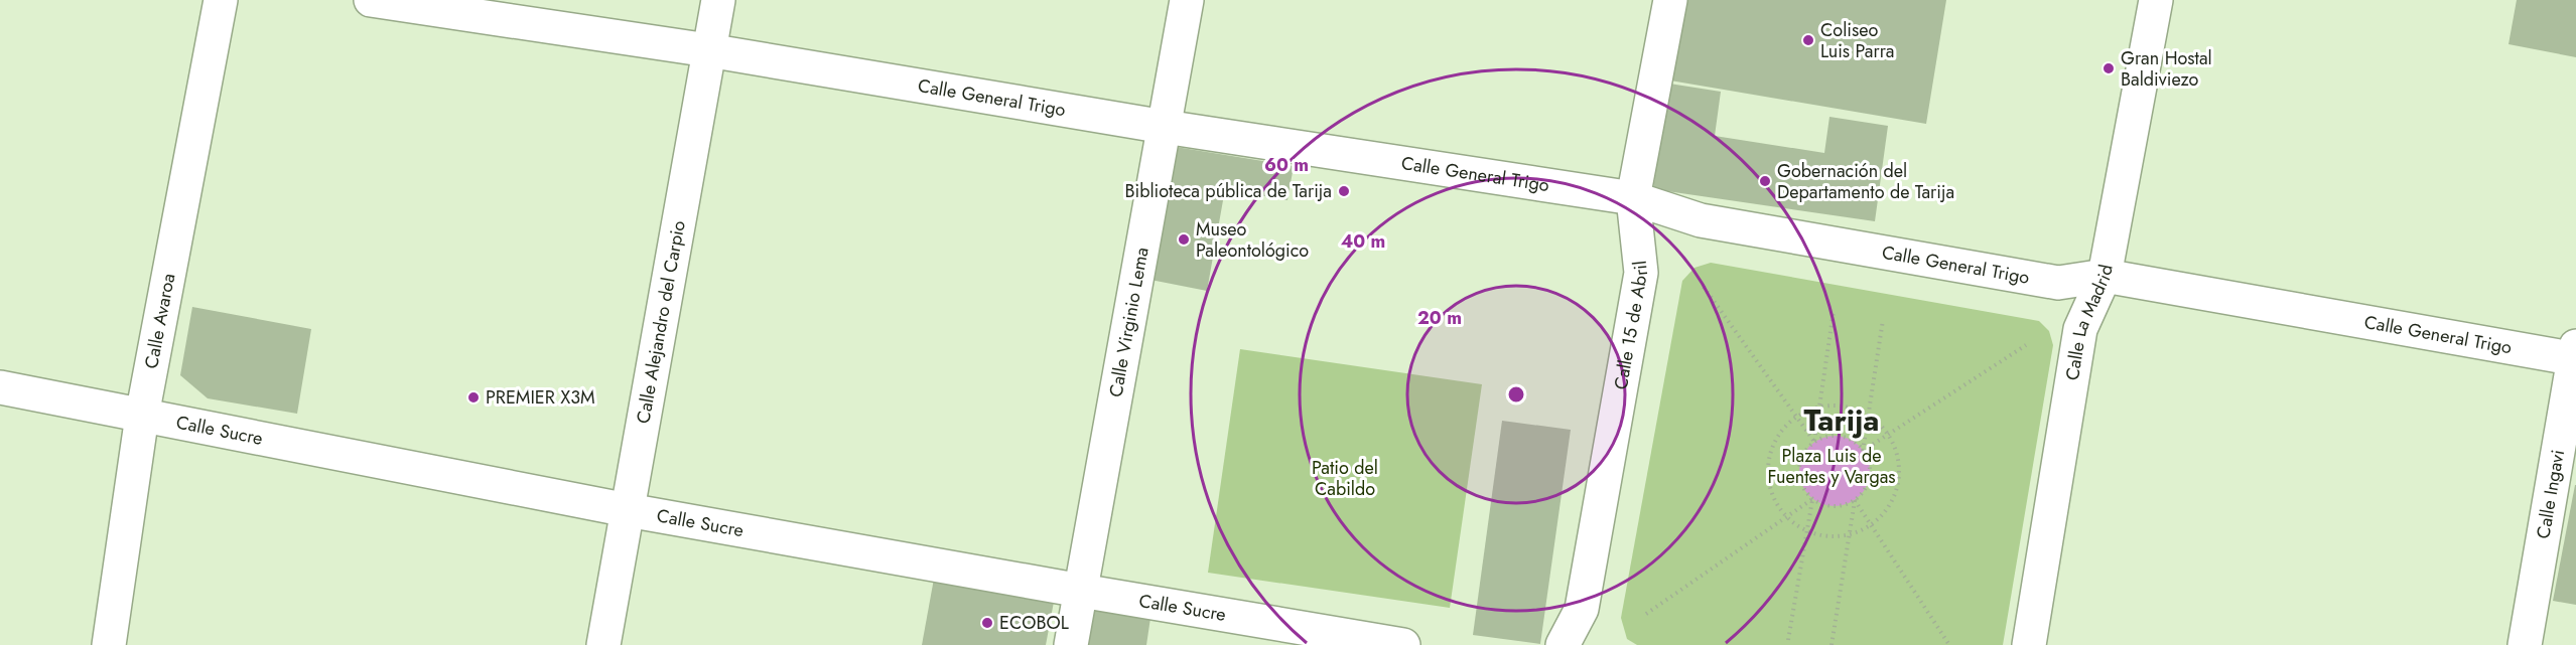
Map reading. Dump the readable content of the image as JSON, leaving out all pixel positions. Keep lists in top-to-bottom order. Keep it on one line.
{"streets":{"street":["Calle General Trigo","Calle Avaroa","Calle La Madrid","Calle Alejandro del Carpio","Calle Virginio Lema","Calle 15 de Abril","Calle Sucre","Calle Ingavi"]},"crossings":[["Calle General Trigo","Calle La Madrid"],["Calle General Trigo","Calle Alejandro del Carpio"],["Calle General Trigo","Calle Virginio Lema"],["Calle General Trigo","Calle 15 de Abril"],["Calle General Trigo","Calle Ingavi"],["Calle Avaroa","Calle Sucre"],["Calle Alejandro del Carpio","Calle Sucre"],["Calle Virginio Lema","Calle Sucre"]],"districts":["Tarija"],"parks":["Plaza Luis de Fuentes y Vargas","Patio del Cabildo"],"places":["Coliseo Luis Parra","Gran Hostal Baldiviezo","Gobernación del Departamento de Tarija","Biblioteca pública de Tarija","Museo Paleontológico","PREMIER X3M","ECOBOL"],"rings":["60 m","40 m","20 m"]}
